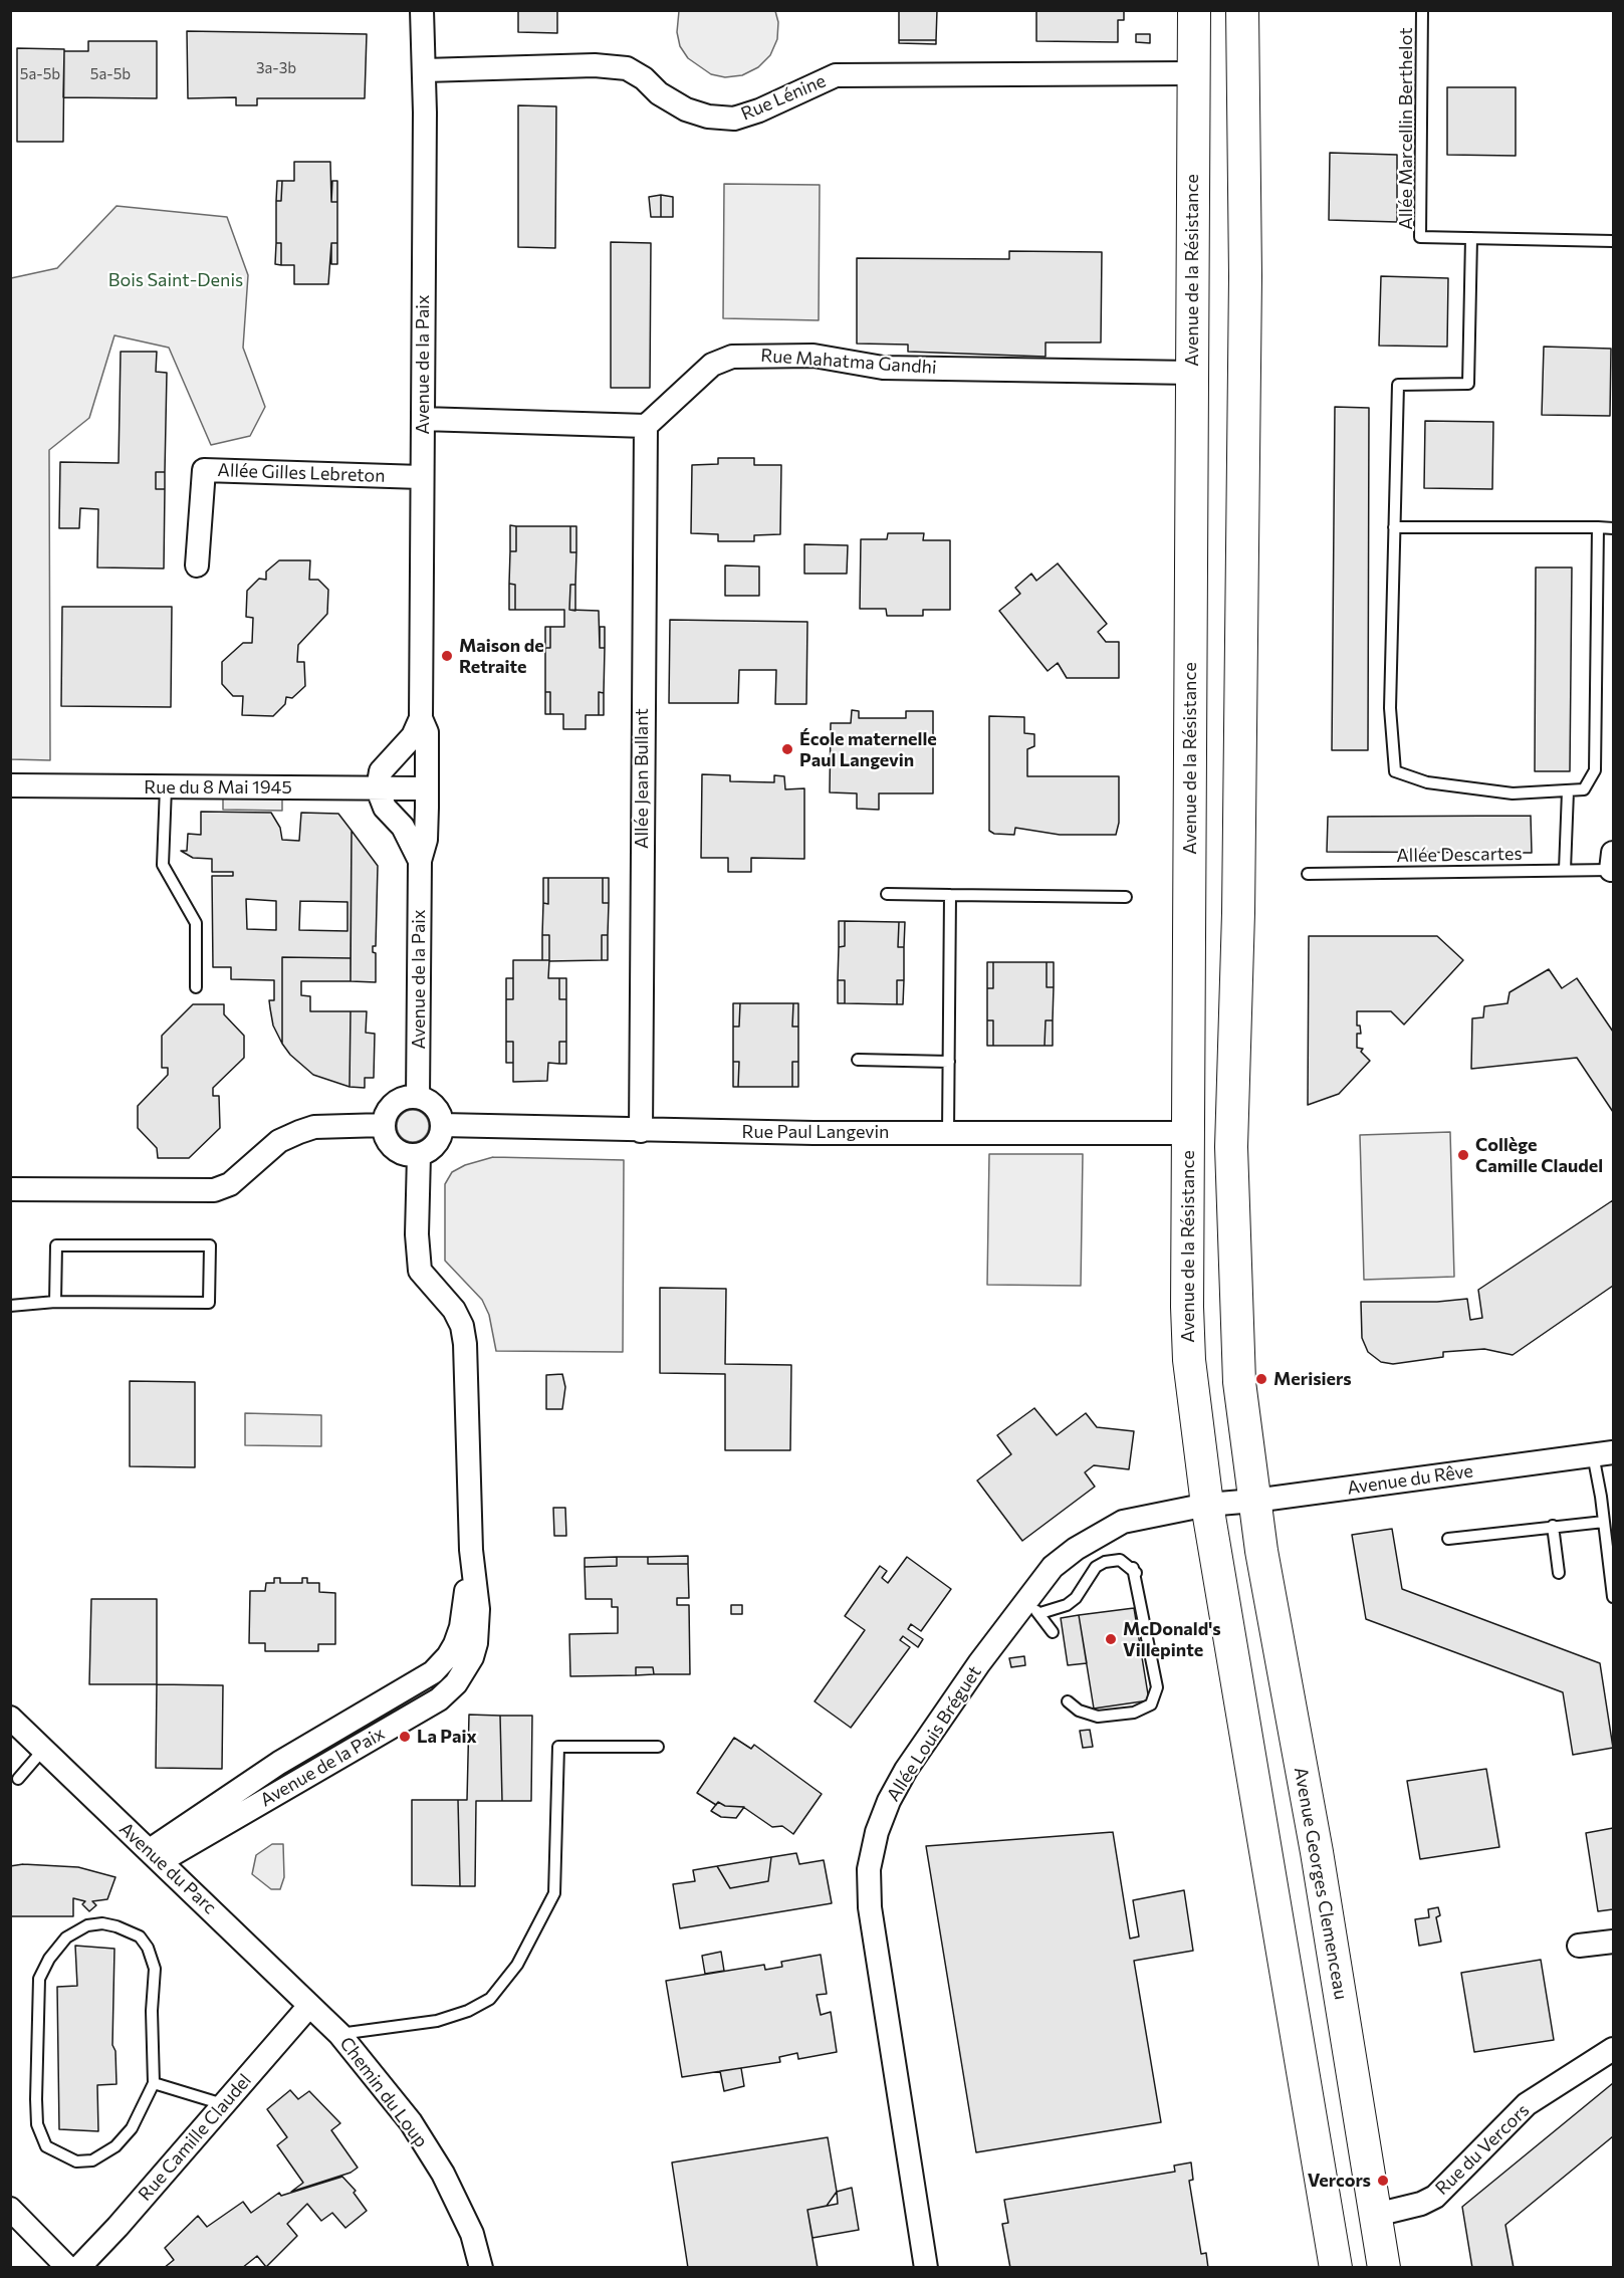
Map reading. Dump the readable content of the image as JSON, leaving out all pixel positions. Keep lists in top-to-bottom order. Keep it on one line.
{"streets":{"main road":["Avenue de la Résistance","Avenue Georges Clemenceau"],"street":["Rue Lénine","Rue Mahatma Gandhi","Avenue de la Paix","Allée Gilles Lebreton","Allée Jean Bullant","Rue du 8 Mai 1945","Rue Paul Langevin","Avenue du Rêve","Allée Louis Bréguet","Avenue du Parc","Chemin du Loup","Rue Camille Claudel","Rue du Vercors"],"lane":["Allée Marcellin Berthelot","Allée Descartes"]},"crossings":[["Rue Lénine","Avenue de la Résistance"],["Rue Lénine","Avenue de la Paix"],["Avenue de la Résistance","Rue Mahatma Gandhi"],["Avenue de la Résistance","Rue Paul Langevin"],["Avenue de la Résistance","Avenue du Rêve"],["Avenue de la Résistance","Allée Louis Bréguet"],["Rue Mahatma Gandhi","Allée Jean Bullant"],["Avenue de la Paix","Allée Gilles Lebreton"],["Avenue de la Paix","Rue du 8 Mai 1945"],["Avenue de la Paix","Rue Paul Langevin"],["Avenue de la Paix","Avenue du Parc"],["Allée Jean Bullant","Rue Paul Langevin"],["Avenue du Rêve","Allée Louis Bréguet"],["Avenue du Rêve","Avenue Georges Clemenceau"],["Avenue du Parc","Chemin du Loup"],["Avenue du Parc","Rue Camille Claudel"],["Avenue Georges Clemenceau","Rue du Vercors"],["Chemin du Loup","Rue Camille Claudel"]],"parks":["Bois Saint-Denis"],"places":["Maison de Retraite","École maternelle Paul Langevin","Collège Camille Claudel","Merisiers","McDonald's Villepinte","La Paix","Vercors"],"house_numbers":["3a-3b","5a-5b","5a-5b"]}
